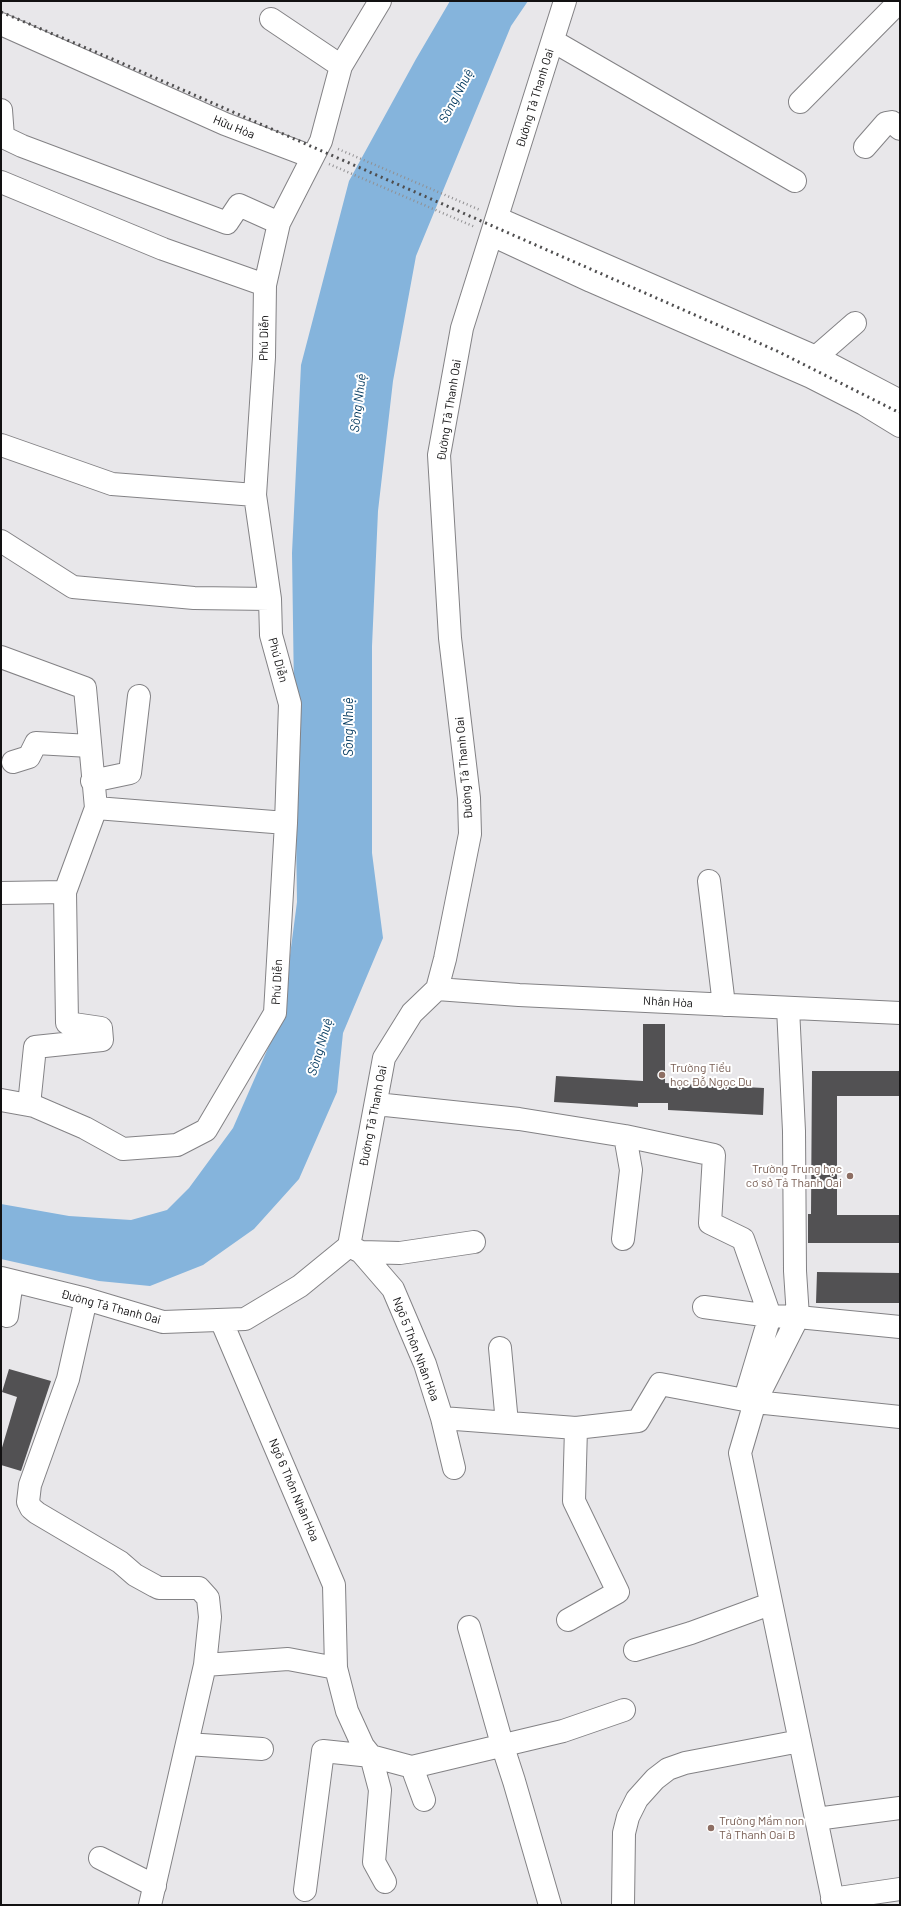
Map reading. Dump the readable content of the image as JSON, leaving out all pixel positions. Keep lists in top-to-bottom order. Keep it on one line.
{"streets":{"street":["Đường Tả Thanh Oai","Hữu Hòa","Phú Diễn","Nhân Hòa","Ngõ 5 Thôn Nhân Hòa","Ngõ 6 Thôn Nhân Hòa"]},"crossings":[["Đường Tả Thanh Oai","Nhân Hòa"],["Đường Tả Thanh Oai","Ngõ 5 Thôn Nhân Hòa"],["Đường Tả Thanh Oai","Ngõ 6 Thôn Nhân Hòa"],["Hữu Hòa","Phú Diễn"]],"water":["Sông Nhuệ"],"places":["Trường Tiểu học Đỗ Ngọc Du","Trường Trung học cơ sở Tả Thanh Oai","Trường Mầm non Tả Thanh Oai B"]}
